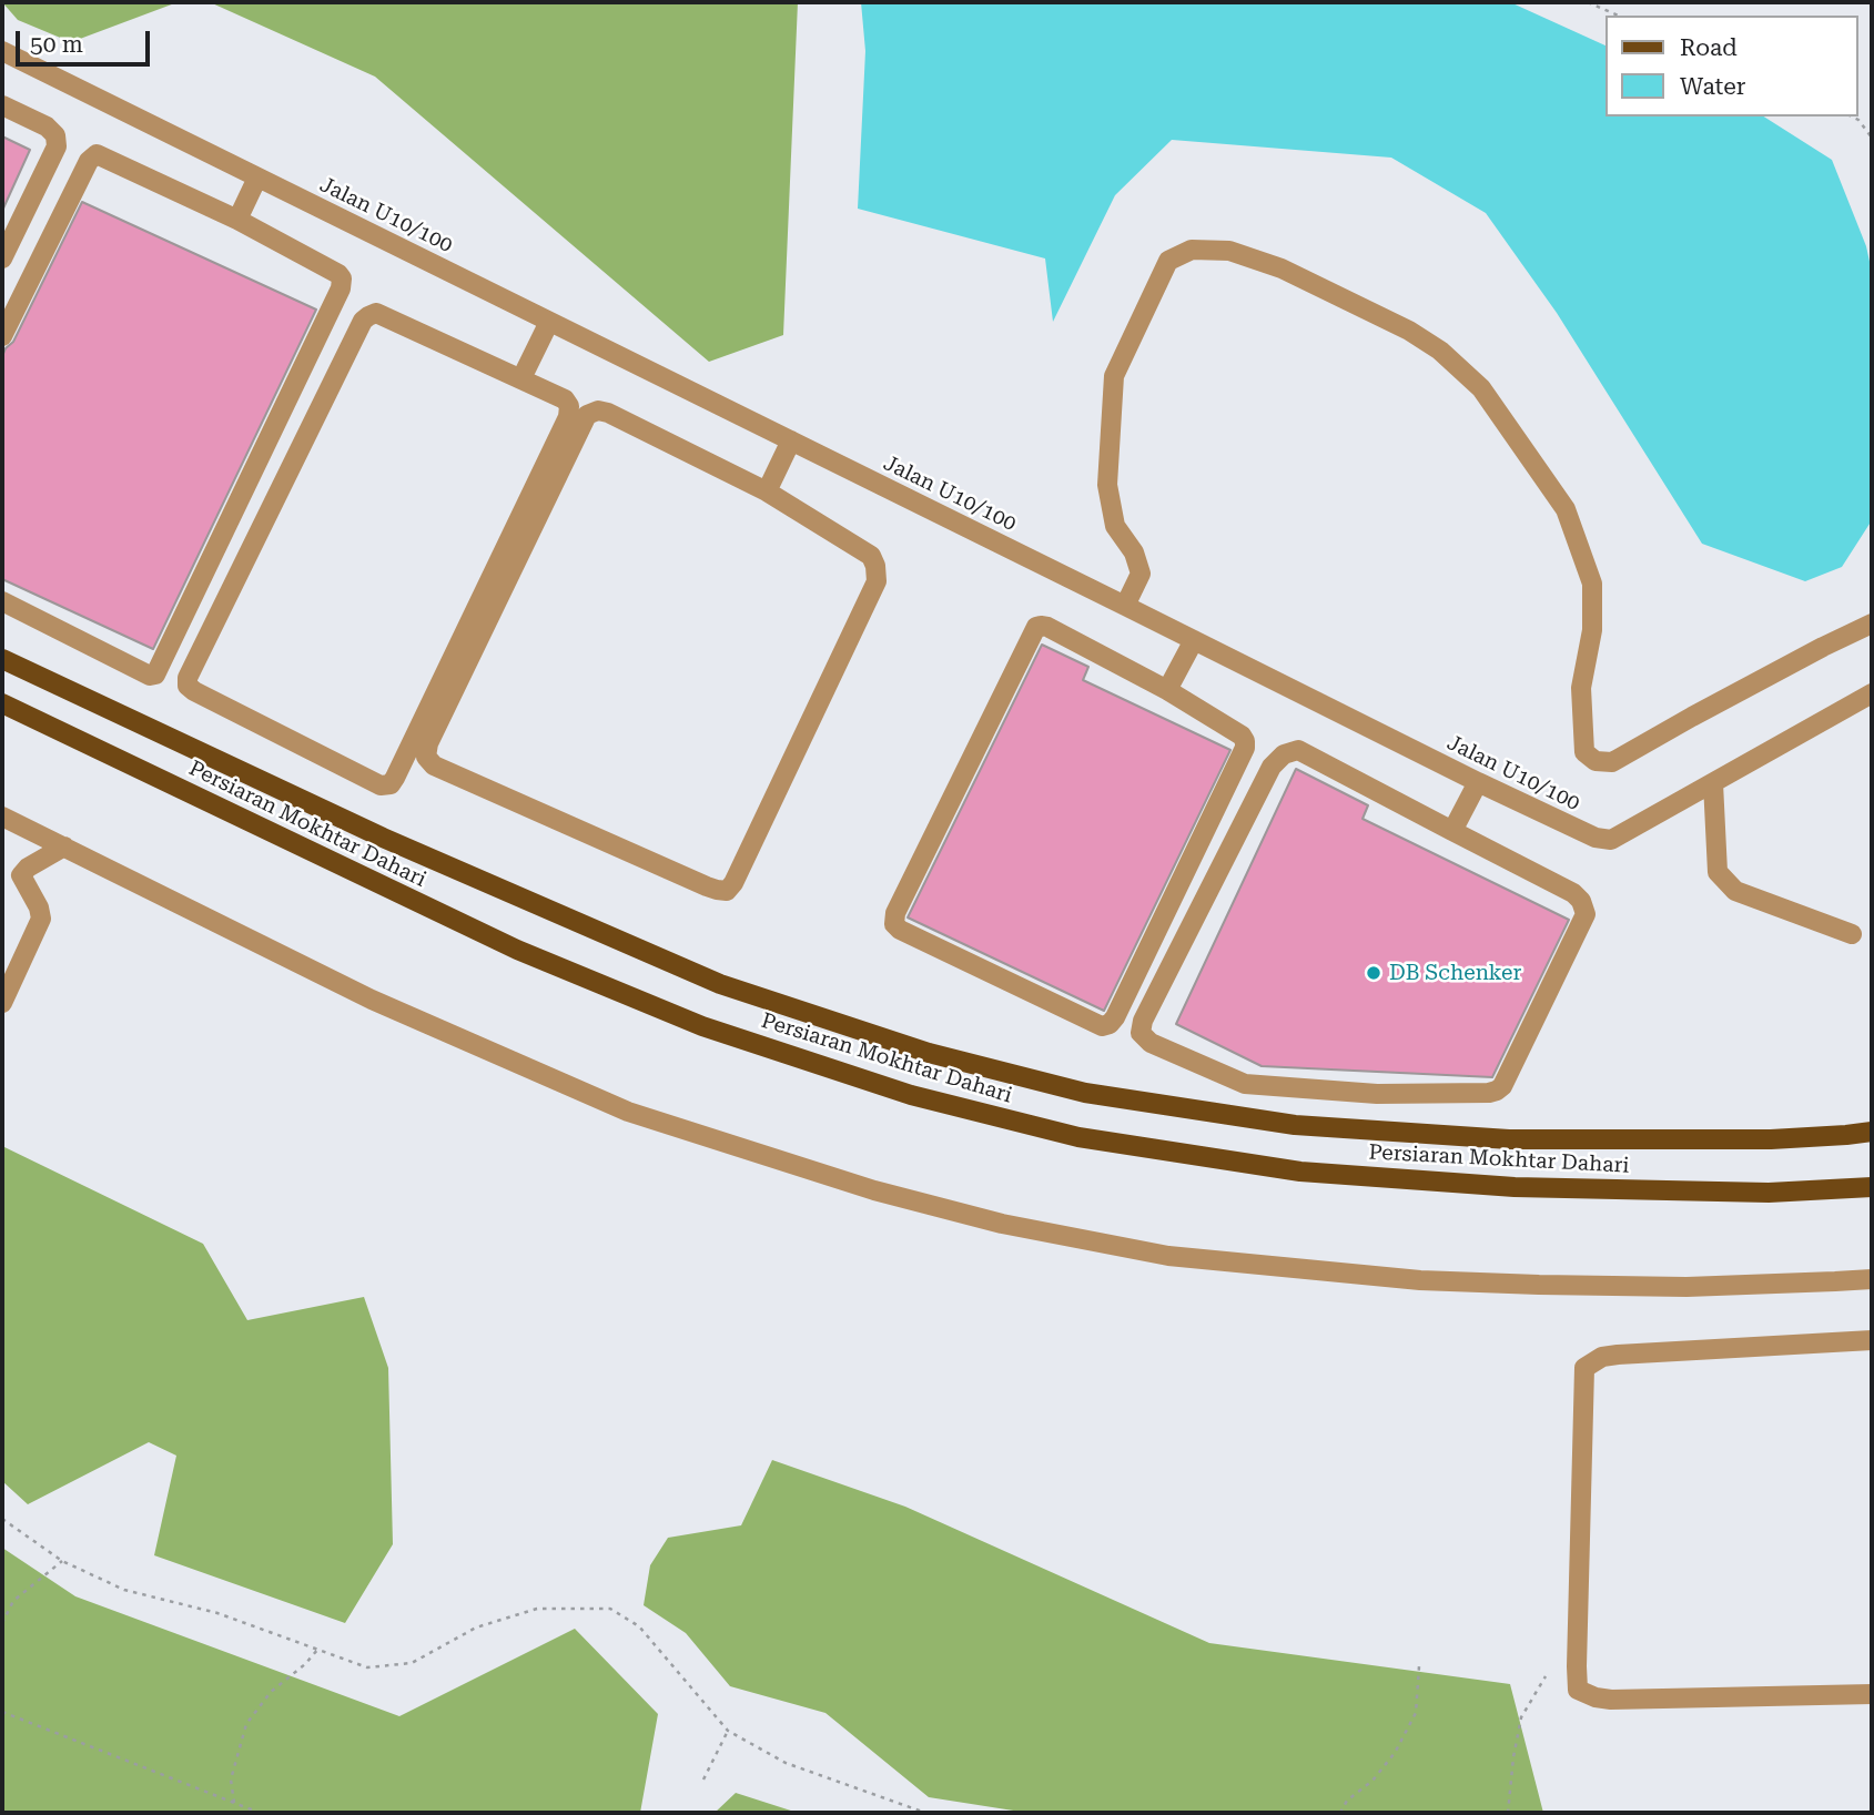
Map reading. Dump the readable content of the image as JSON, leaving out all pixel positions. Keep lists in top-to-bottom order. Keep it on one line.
{"streets":{"main road":["Persiaran Mokhtar Dahari"],"street":["Jalan U10/100"]},"places":["DB Schenker"],"legend":["Road","Water"],"scale_bar":"50 m"}
